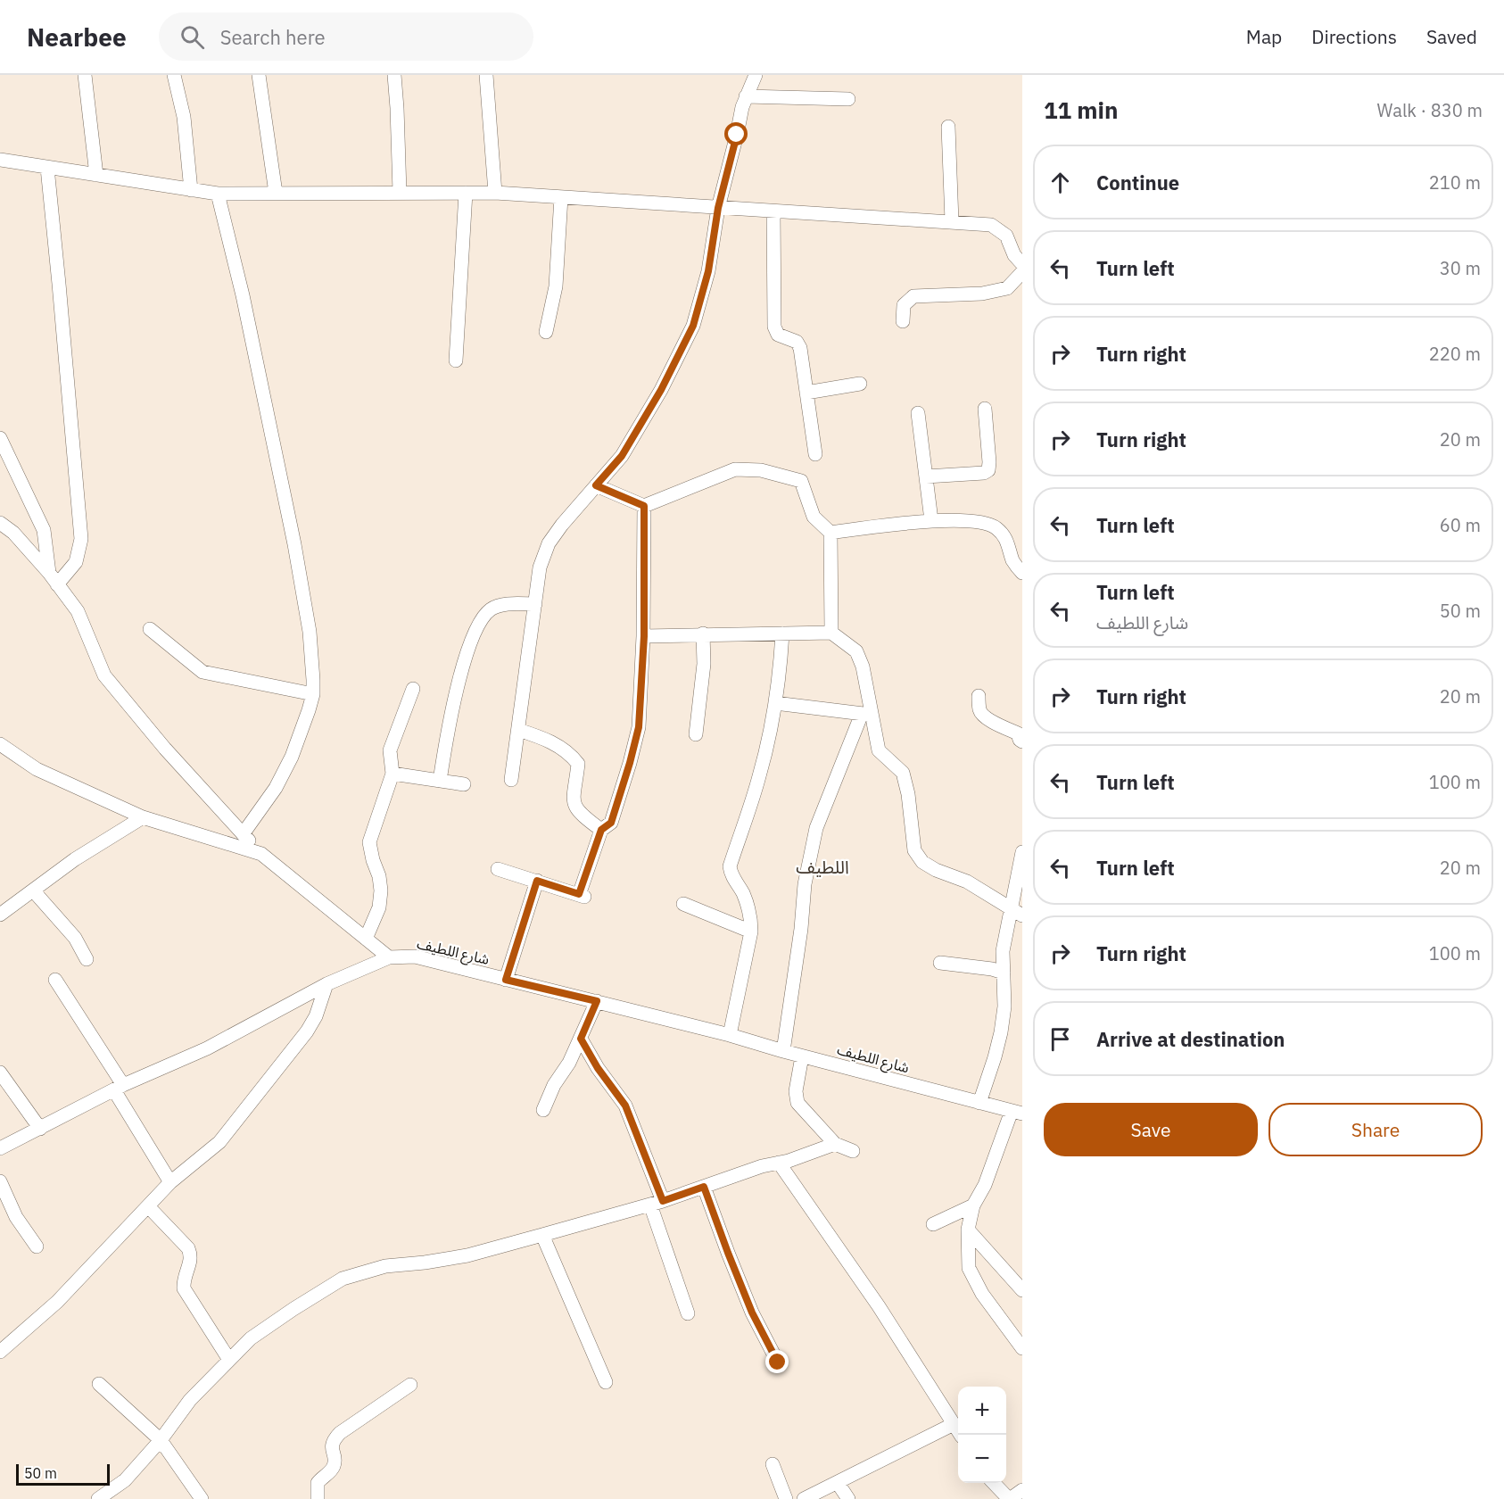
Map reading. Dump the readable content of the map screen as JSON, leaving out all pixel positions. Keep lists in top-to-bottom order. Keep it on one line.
{"streets":{"street":["شارع اللطيف"]},"districts":["اللطيف"],"scale_bar":"50 m","page":{"header":"Nearbee","search":"Search here","nav":["Map","Directions","Saved"],"heading":["11 min","Walk · 830 m"],"list":[["Continue","210 m"],["Turn left","30 m"],["Turn right","220 m"],["Turn right","20 m"],["Turn left","60 m"],["Turn left","شارع اللطيف","50 m"],["Turn right","20 m"],["Turn left","100 m"],["Turn left","20 m"],["Turn right","100 m"],"Arrive at destination"],"buttons":["Save","Share"],"map_buttons":["+","−"],"scale":"50 m"}}
